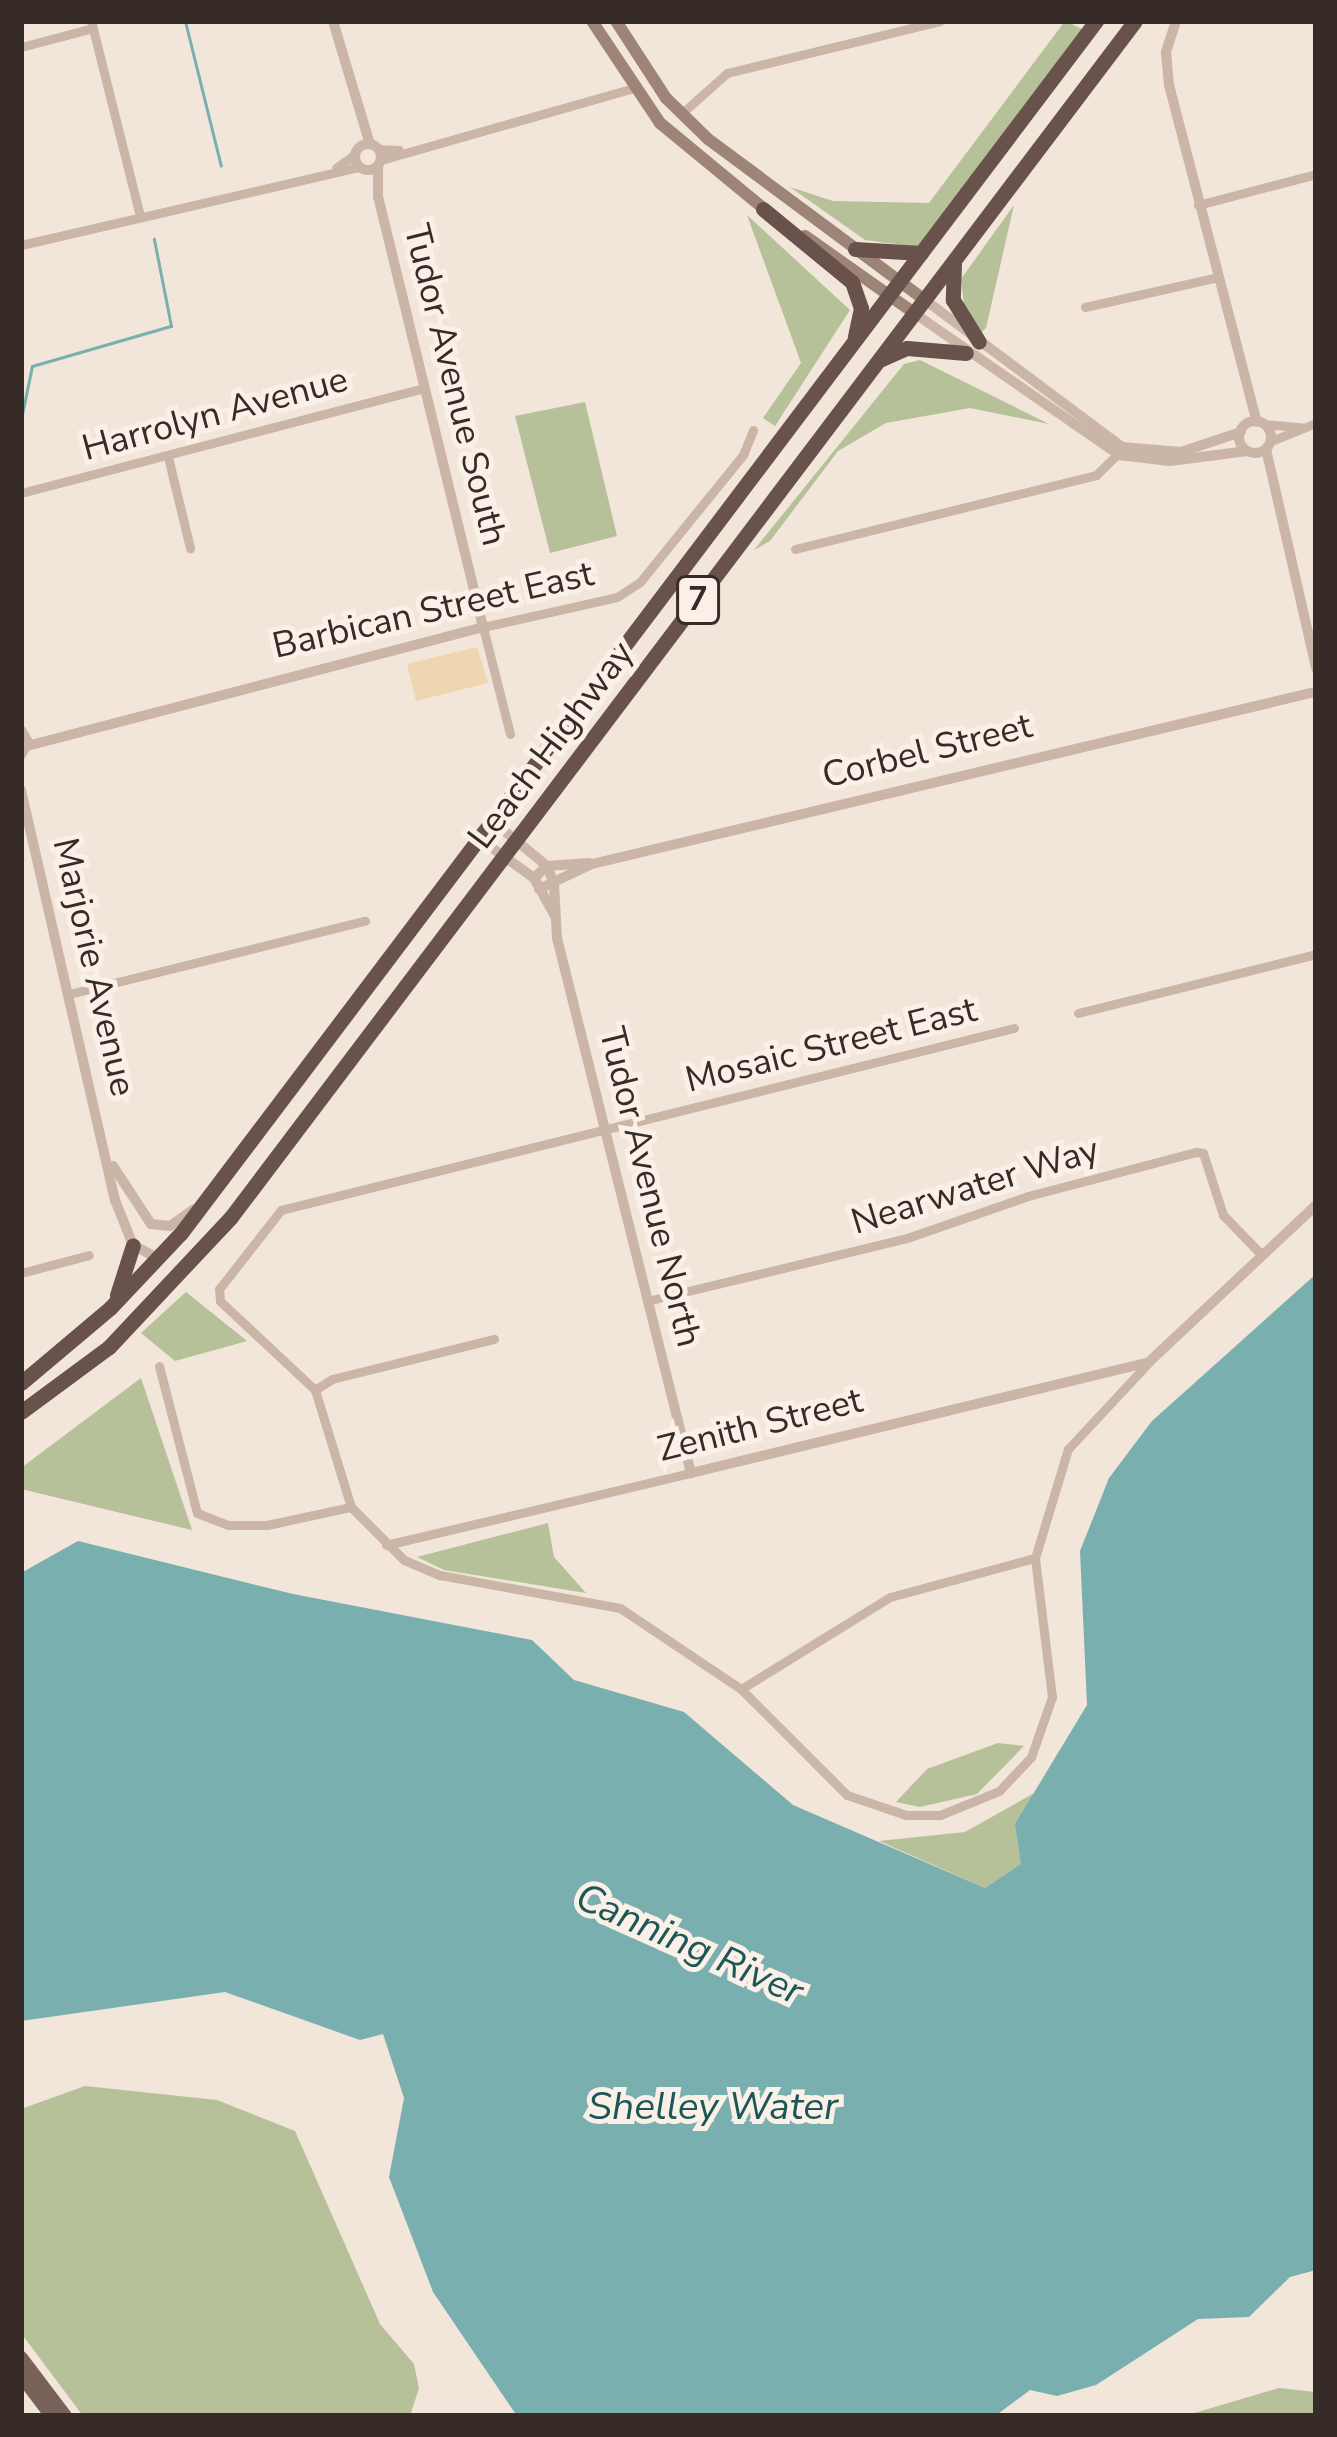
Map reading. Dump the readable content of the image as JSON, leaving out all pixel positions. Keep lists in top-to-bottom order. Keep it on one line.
{"streets":{"highway":["7","Leach Highway"],"street":["Tudor Avenue South","Harrolyn Avenue","Barbican Street East","Corbel Street","Marjorie Avenue","Mosaic Street East","Nearwater Way","Tudor Avenue North","Zenith Street"]},"crossings":[["Tudor Avenue South","Harrolyn Avenue"],["Tudor Avenue South","Barbican Street East"],["Leach Highway","Marjorie Avenue"],["Leach Highway","Tudor Avenue North"],["Corbel Street","Tudor Avenue North"],["Mosaic Street East","Tudor Avenue North"],["Nearwater Way","Tudor Avenue North"],["Tudor Avenue North","Zenith Street"]],"water":["Canning River","Shelley Water"]}
